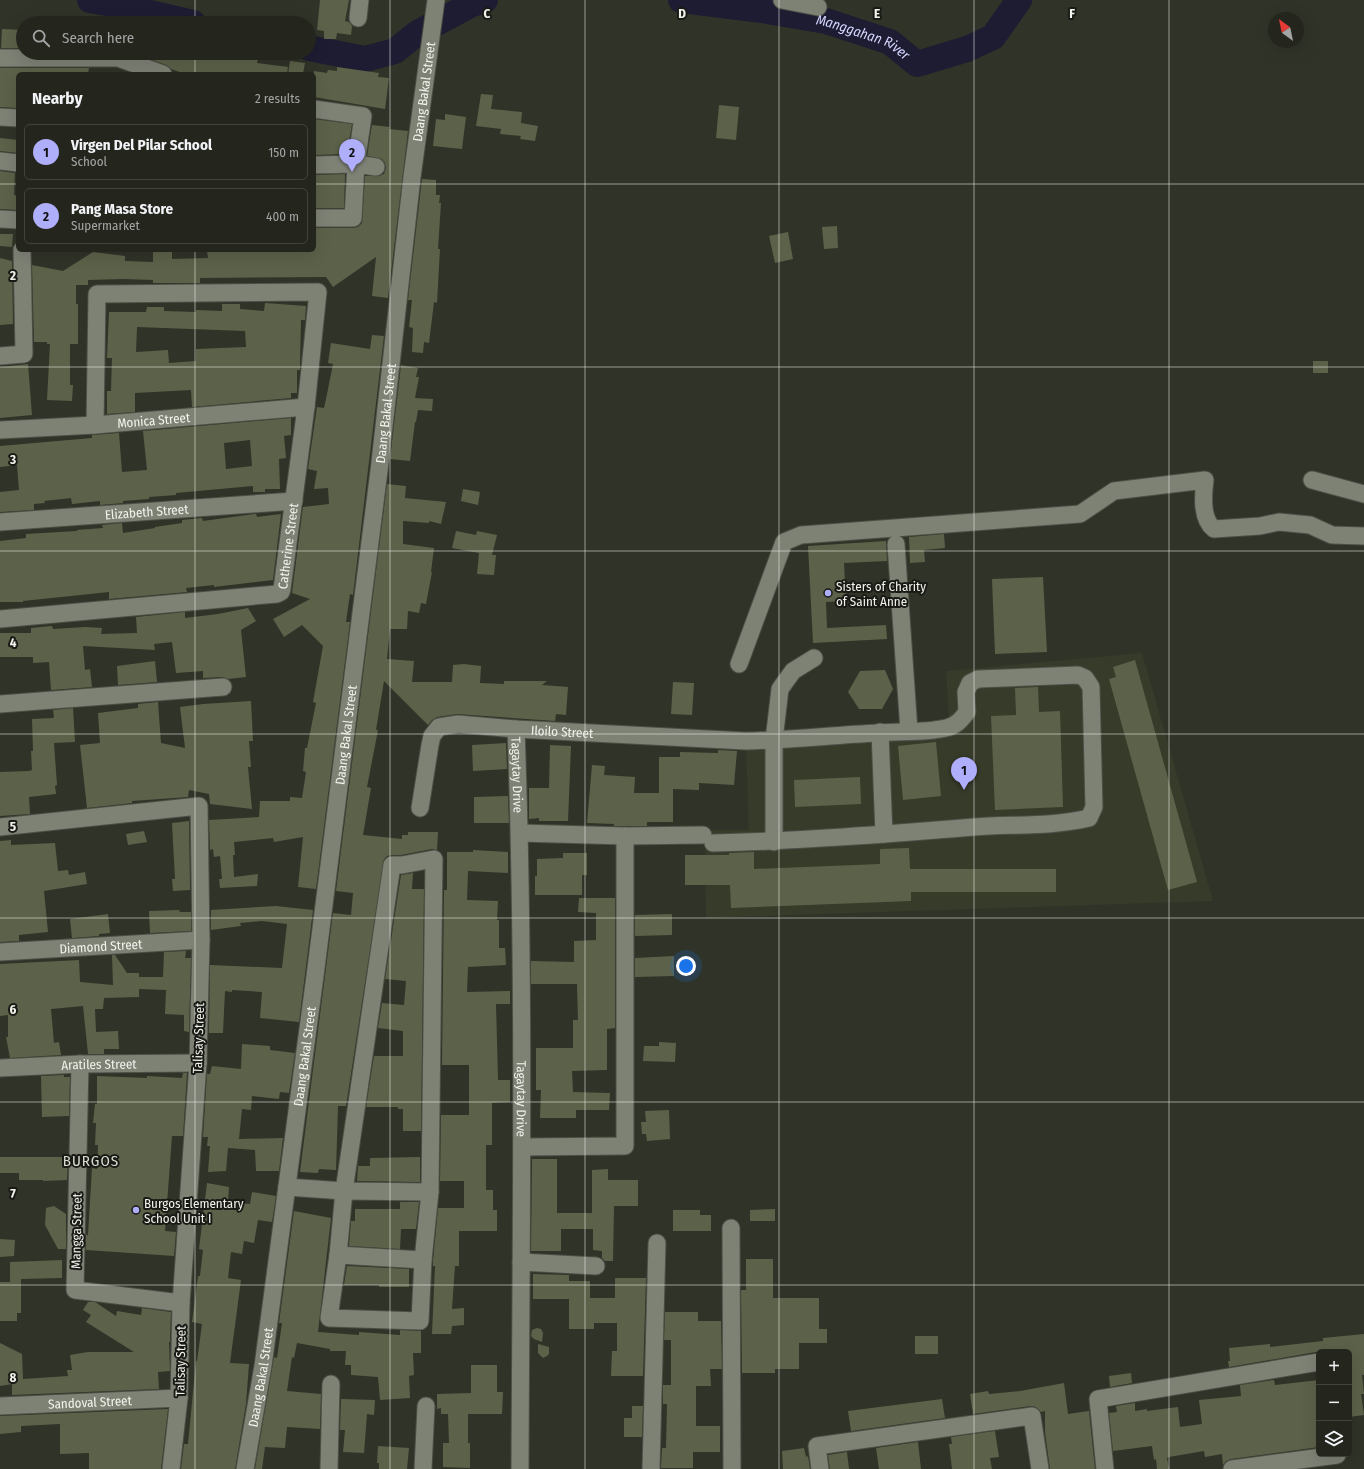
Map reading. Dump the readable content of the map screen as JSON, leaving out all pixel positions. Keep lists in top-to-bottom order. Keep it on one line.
{"streets":{"street":["Daang Bakal Street","Monica Street","Elizabeth Street","Catherine Street","Iloilo Street","Tagaytay Drive","Diamond Street","Talisay Street","Aratiles Street","Mangga Street","Sandoval Street"]},"crossings":[["Monica Street","Catherine Street"],["Elizabeth Street","Catherine Street"],["Iloilo Street","Tagaytay Drive"],["Diamond Street","Talisay Street"],["Talisay Street","Aratiles Street"],["Talisay Street","Mangga Street"],["Talisay Street","Sandoval Street"],["Aratiles Street","Mangga Street"]],"districts":["BURGOS"],"water":["Manggahan River"],"places":["Sisters of Charity of Saint Anne","Burgos Elementary School Unit I"],"north":"top left","page":{"search":"Search here","heading":["Nearby","2 results"],"list":[{"mark":"1","name":"Virgen Del Pilar School","note":"School","value":"150 m"},{"mark":"2","name":"Pang Masa Store","note":"Supermarket","value":"400 m"}],"pins":["2","1"],"map_buttons":["+","−"]},"grid":{"columns":["C","D","E","F"],"rows":["2","3","4","5","6","7","8"]}}
